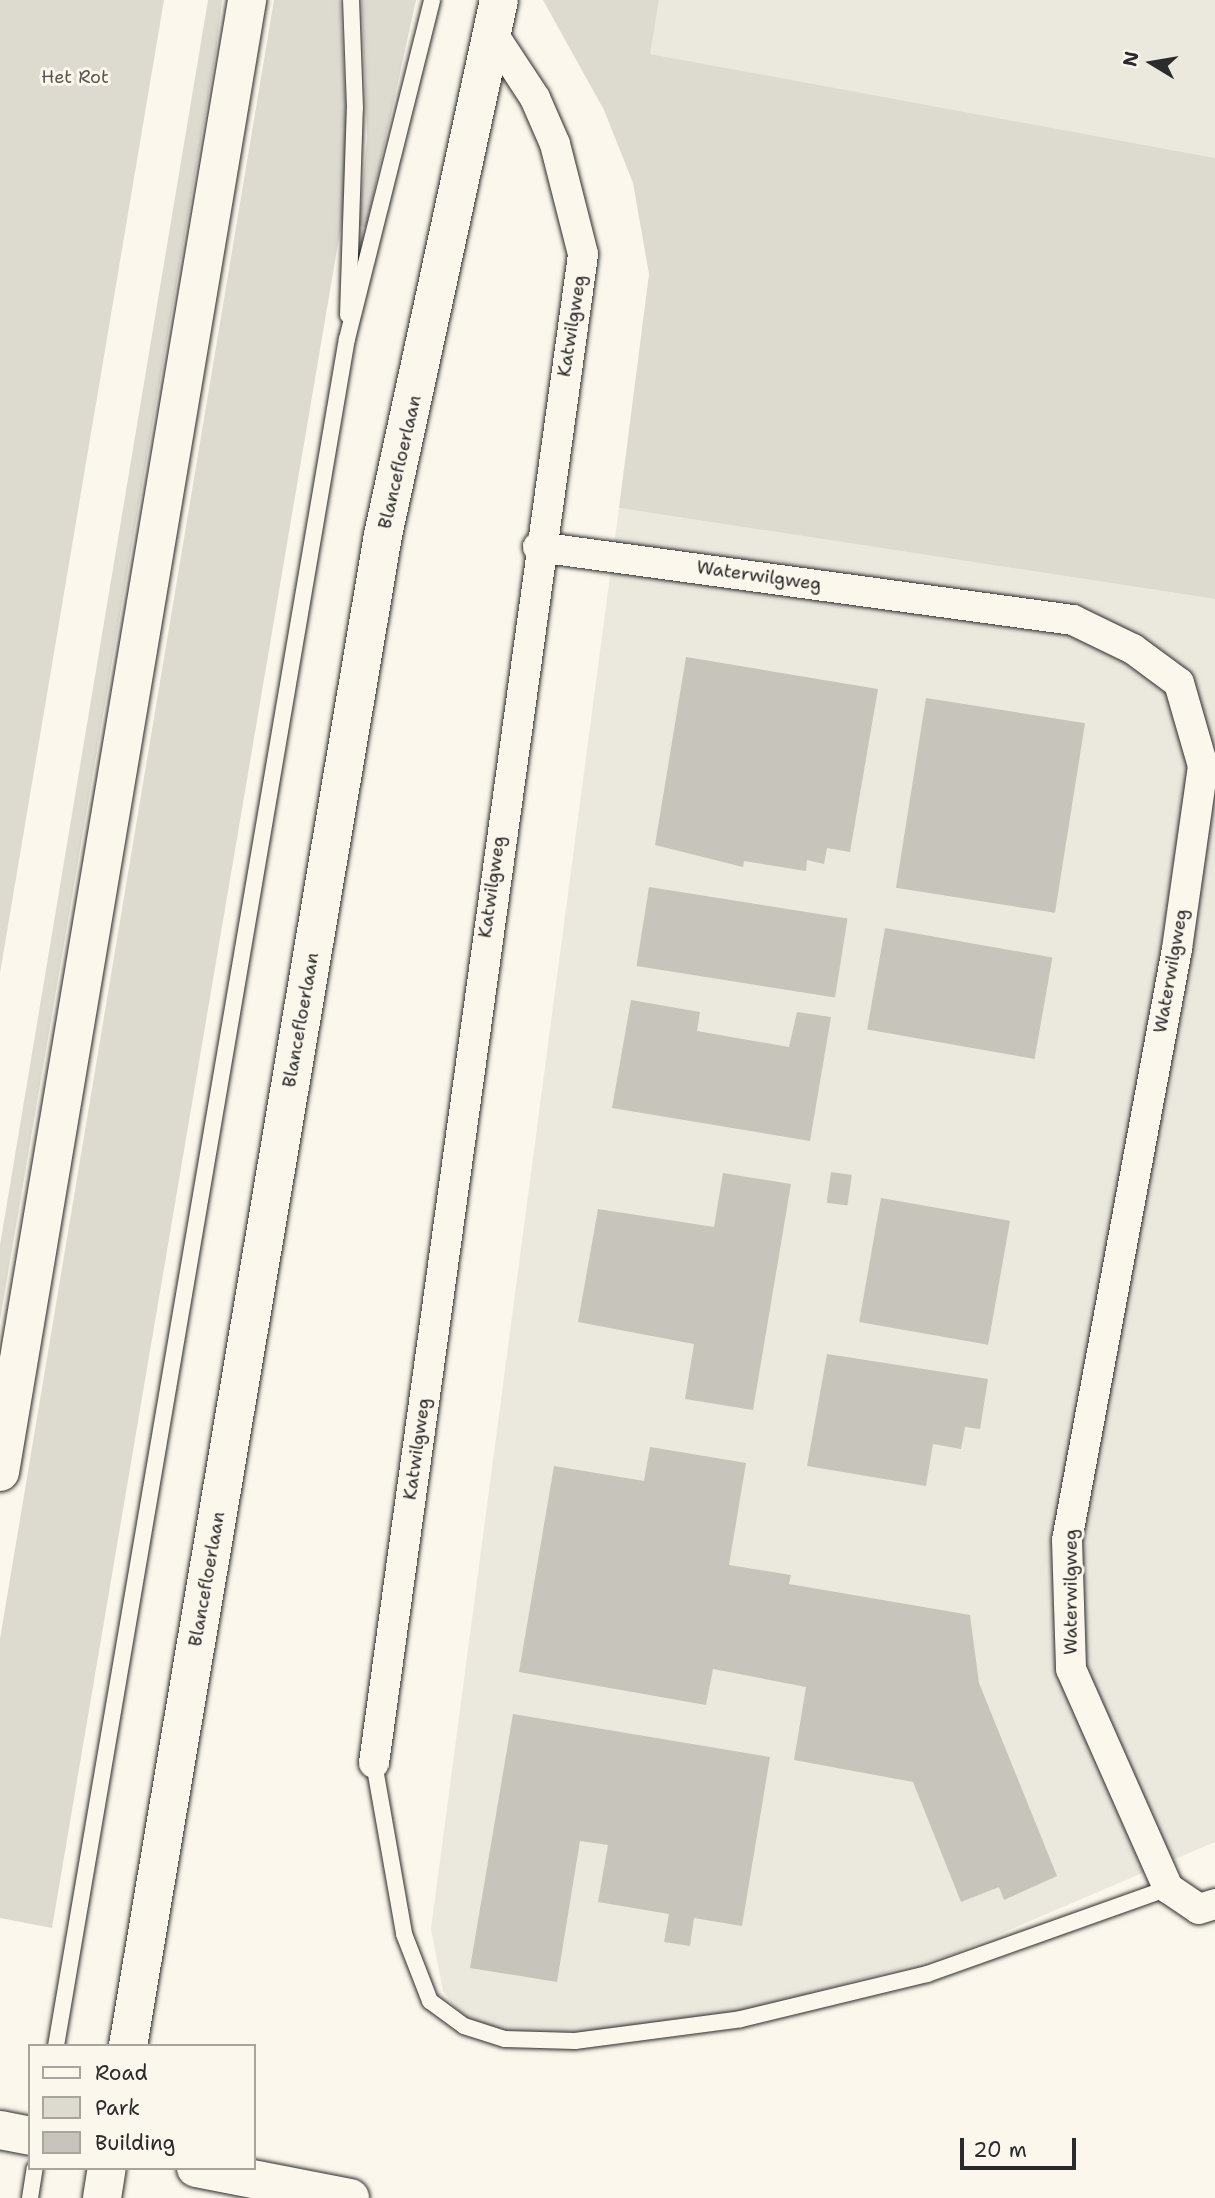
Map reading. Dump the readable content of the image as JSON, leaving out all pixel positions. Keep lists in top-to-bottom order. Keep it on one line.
{"streets":{"main road":["Blancefloerlaan"],"street":["Katwilgweg","Waterwilgweg"]},"crossings":[["Katwilgweg","Blancefloerlaan"],["Katwilgweg","Waterwilgweg"]],"parks":["Het Rot"],"legend":["Road","Park","Building"],"scale_bar":"20 m","north":"left"}
